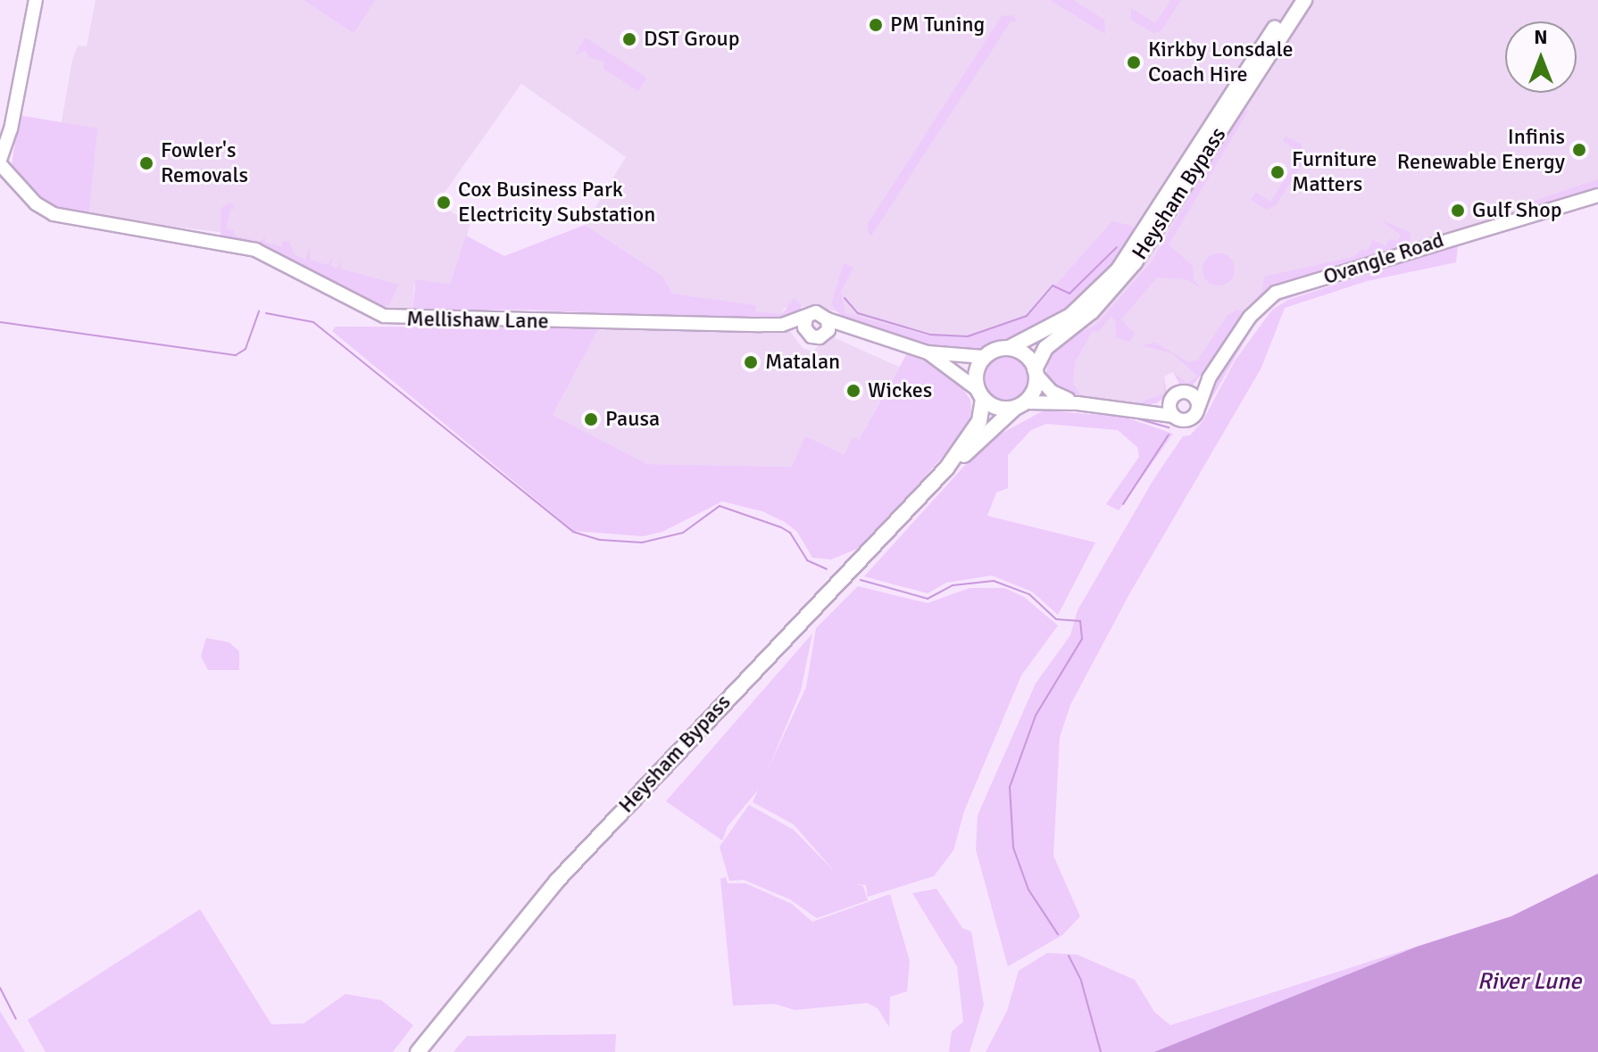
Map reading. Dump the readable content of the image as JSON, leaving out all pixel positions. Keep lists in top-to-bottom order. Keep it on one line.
{"streets":{"highway":["Heysham Bypass"],"main road":["Ovangle Road","Mellishaw Lane"]},"water":["River Lune"],"places":["PM Tuning","DST Group","Kirkby Lonsdale Coach Hire","Infinis Renewable Energy","Fowler's Removals","Furniture Matters","Cox Business Park Electricity Substation","Gulf Shop","Matalan","Wickes","Pausa"],"north":"top"}
